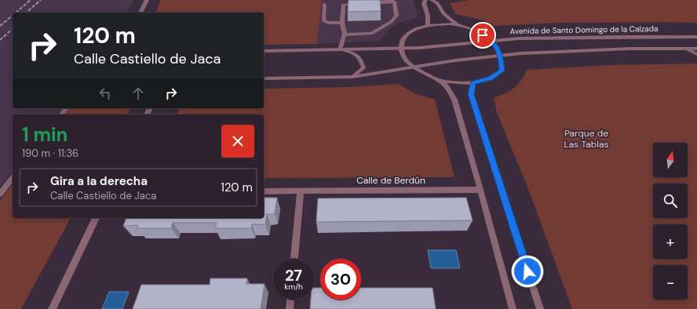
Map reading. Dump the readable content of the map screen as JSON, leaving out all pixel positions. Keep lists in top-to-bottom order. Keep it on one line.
{"streets":{"street":["Avenida de Santo Domingo de la Calzada","Calle de Berdún"]},"parks":["Parque de Las Tablas"],"north":"top","page":{"turn":["120 m","Calle Castiello de Jaca"],"heading":["1 min","190 m · 11:36"],"map_buttons":["+","−"],"list":[{"name":"Gira a la derecha","note":"Calle Castiello de Jaca","value":"120 m"}],"speed":"27 km/h","limit":"30"}}
